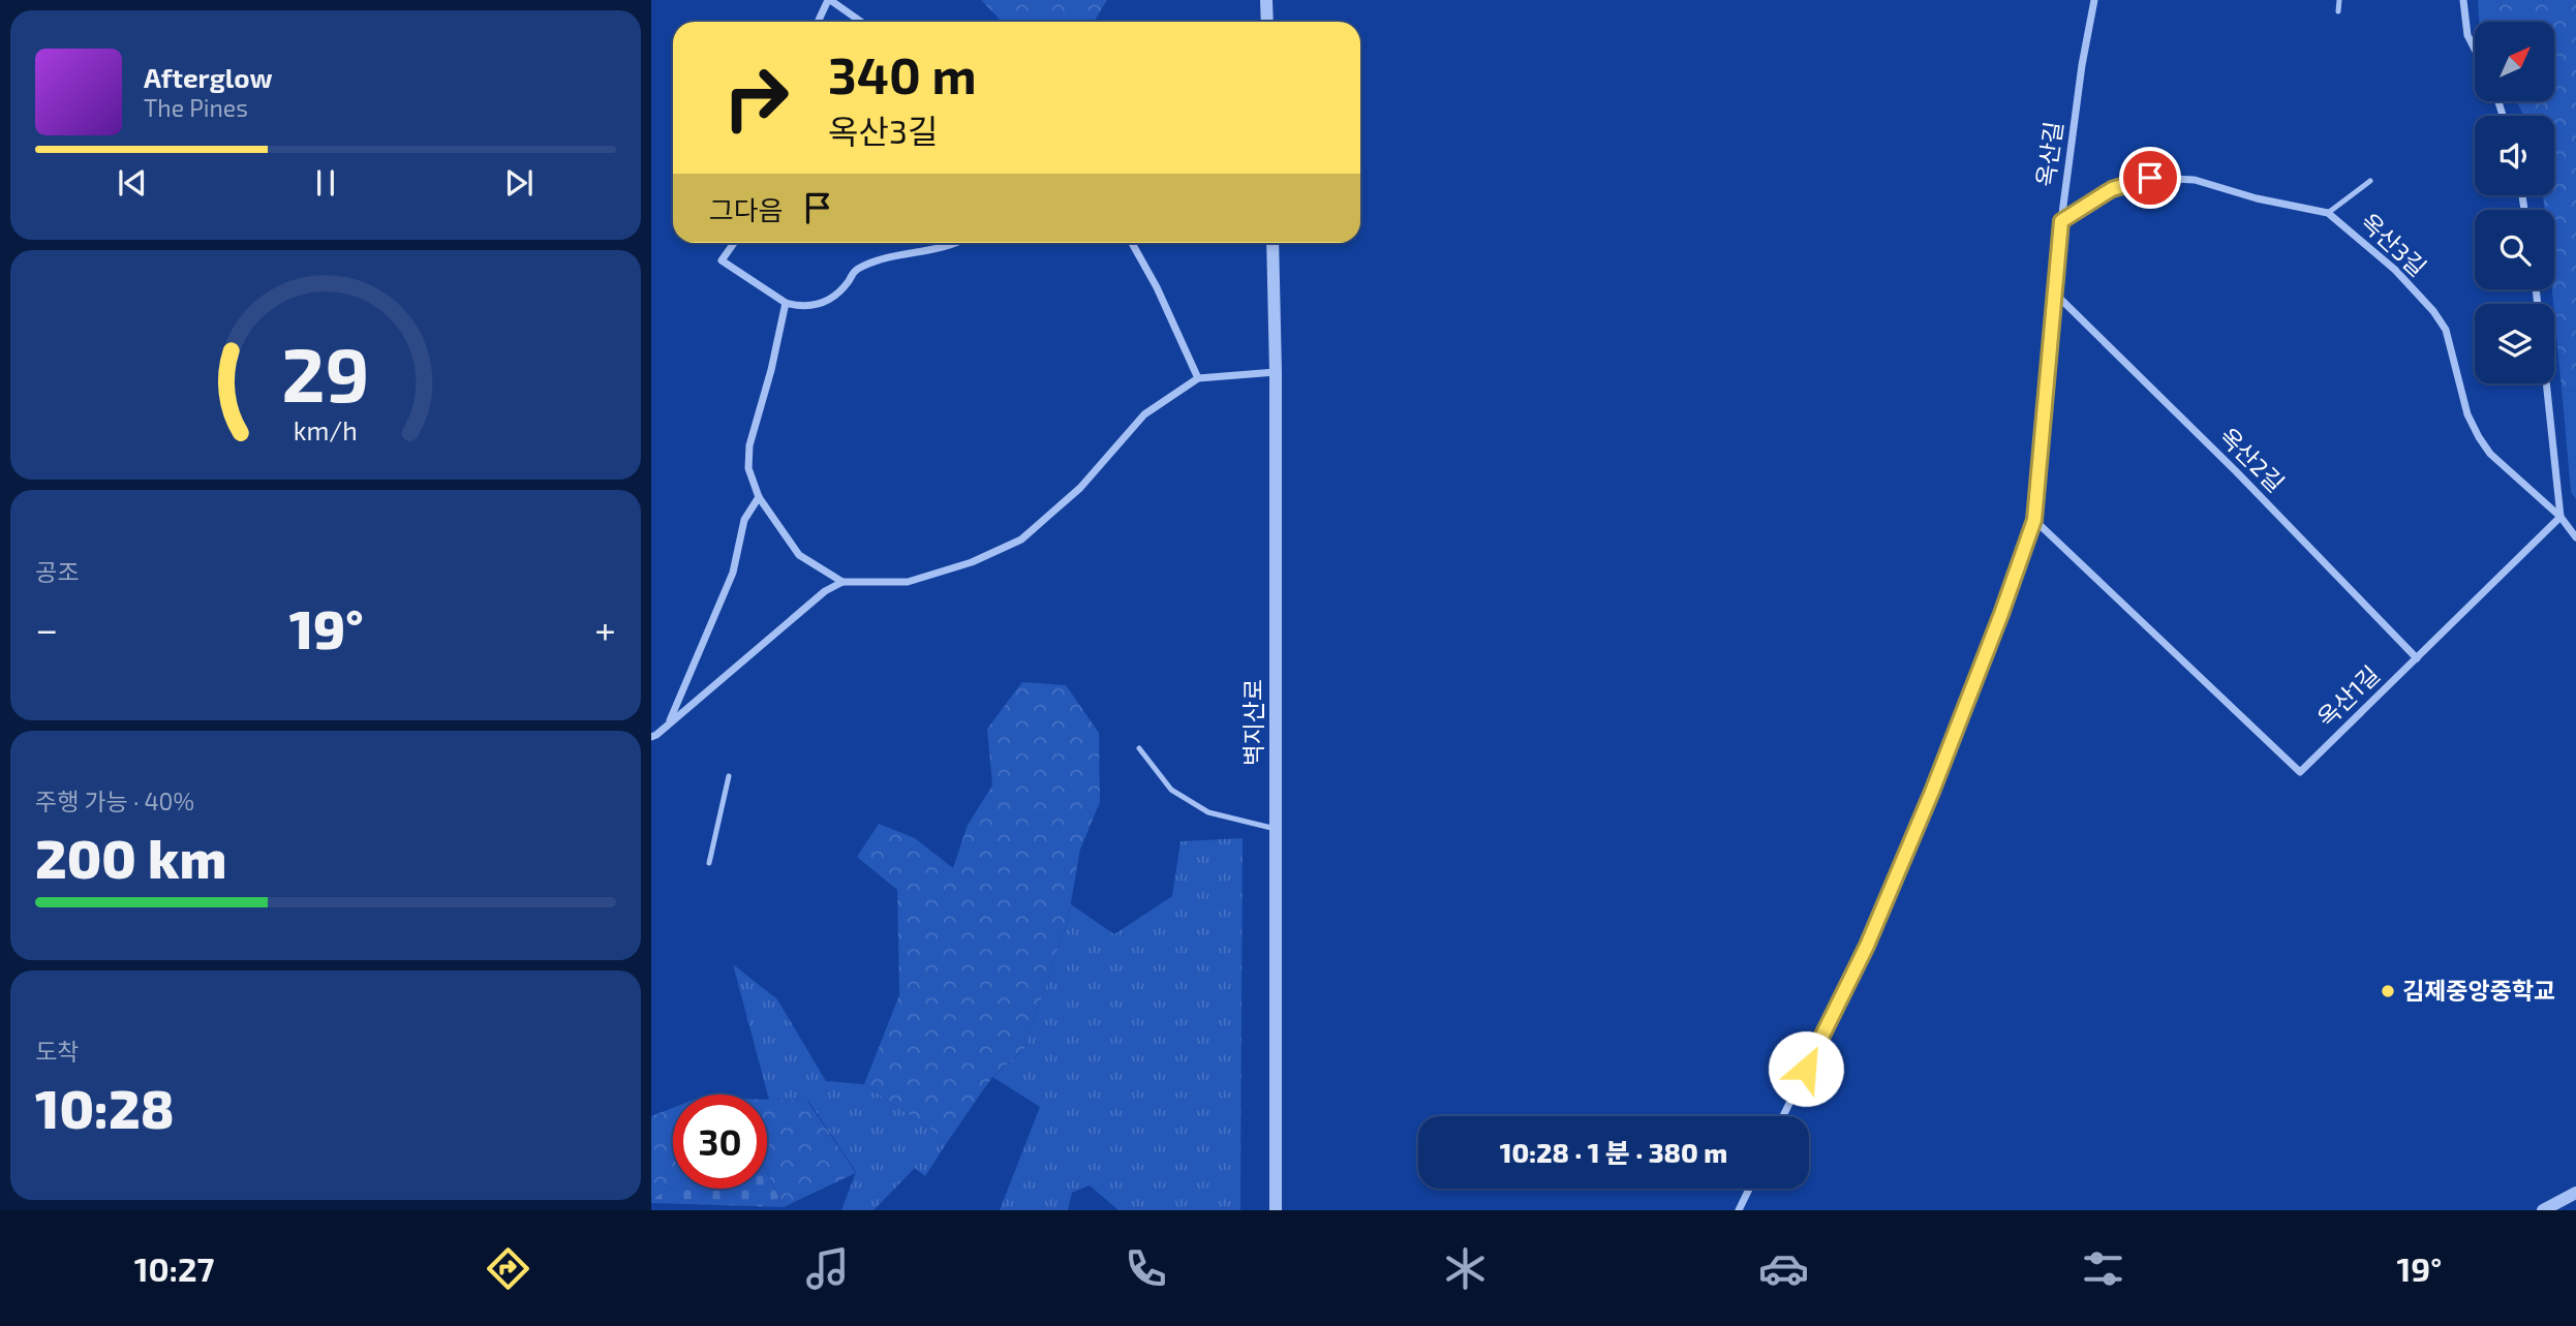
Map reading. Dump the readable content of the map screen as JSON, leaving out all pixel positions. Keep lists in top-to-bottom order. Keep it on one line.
{"streets":{"street":["옥산길","옥산3길","옥산2길","옥산1길","벽지산로"]},"crossings":[["옥산길","옥산3길"],["옥산길","옥산2길"],["옥산길","옥산1길"],["옥산3길","옥산1길"],["옥산2길","옥산1길"]],"places":["김제중앙중학교"],"north":"top right","page":{"turn":["340 m","옥산3길"],"song":["Afterglow","The Pines"],"then":"그다음","tile":["공조",["주행 가능 · 40%","200 km"],["도착","10:28"]],"heat":["−","19°","+"],"limit":"30","trip":"10:28 · 1 분 · 380 m","tabs":["10:27","19°"],"gauge":["29","km/h"]}}
